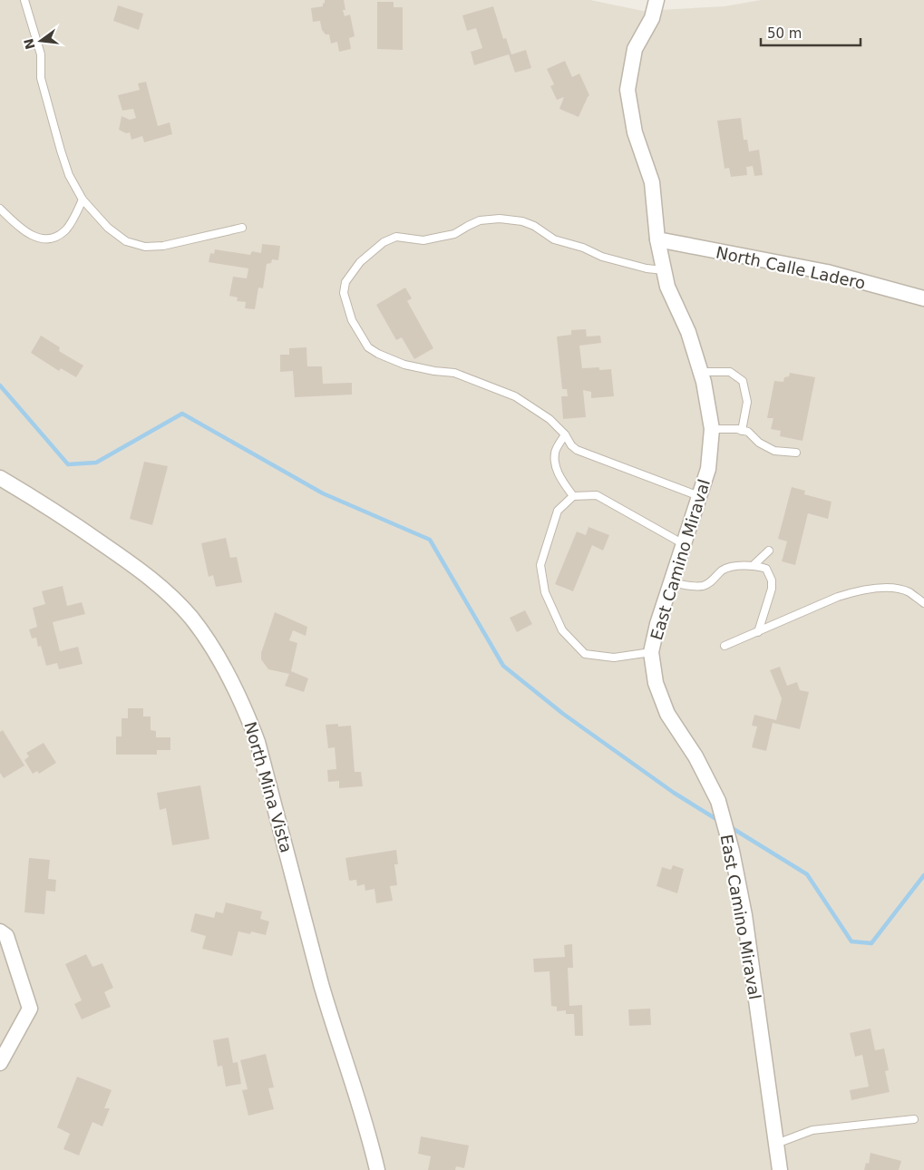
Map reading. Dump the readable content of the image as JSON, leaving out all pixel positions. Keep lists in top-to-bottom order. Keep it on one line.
{"streets":{"street":["North Calle Ladero","East Camino Miraval","North Mina Vista"]},"crossings":[["North Calle Ladero","East Camino Miraval"]],"scale_bar":"50 m","north":"left"}
